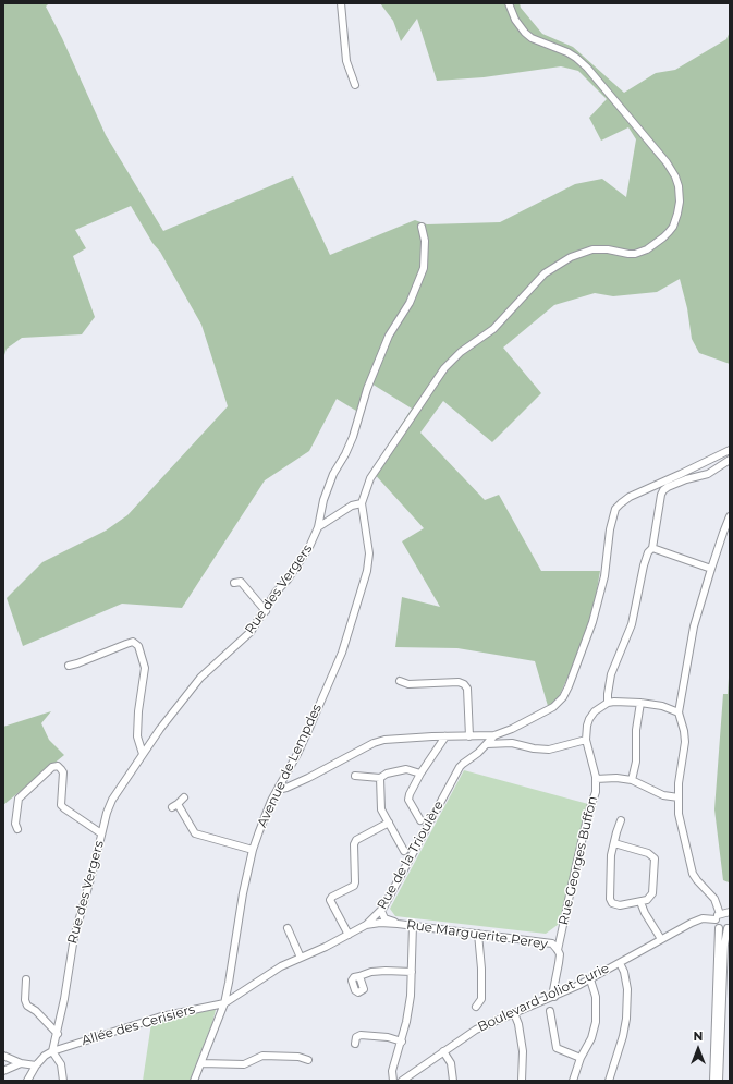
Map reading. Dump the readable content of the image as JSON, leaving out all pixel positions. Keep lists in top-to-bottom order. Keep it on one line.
{"streets":{"street":["Rue des Vergers","Avenue de Lempdes","Rue de la Trioulère","Rue Georges Buffon","Rue Marguerite Perey","Boulevard Joliot Curie","Allée des Cerisiers"]},"crossings":[["Rue des Vergers","Allée des Cerisiers"],["Avenue de Lempdes","Rue de la Trioulère"],["Avenue de Lempdes","Allée des Cerisiers"],["Rue de la Trioulère","Rue Marguerite Perey"],["Rue de la Trioulère","Allée des Cerisiers"],["Rue Georges Buffon","Rue Marguerite Perey"],["Rue Marguerite Perey","Boulevard Joliot Curie"]],"north":"top"}
